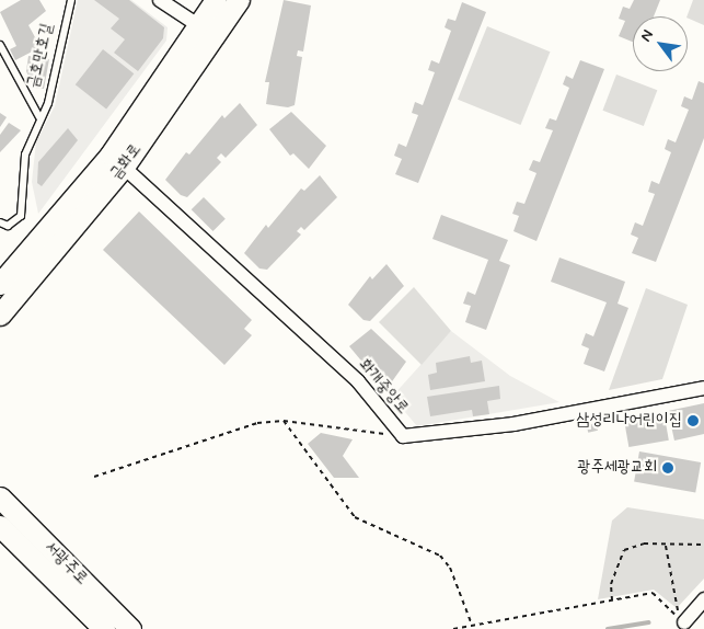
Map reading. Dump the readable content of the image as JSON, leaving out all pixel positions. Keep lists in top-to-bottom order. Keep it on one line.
{"streets":{"main road":["금화로","서광주로"],"street":["화개중앙로"],"lane":["금호만호길"]},"crossings":[["금화로","화개중앙로"]],"places":["삼성리나어린이집","광주세광교회"],"north":"top left"}
